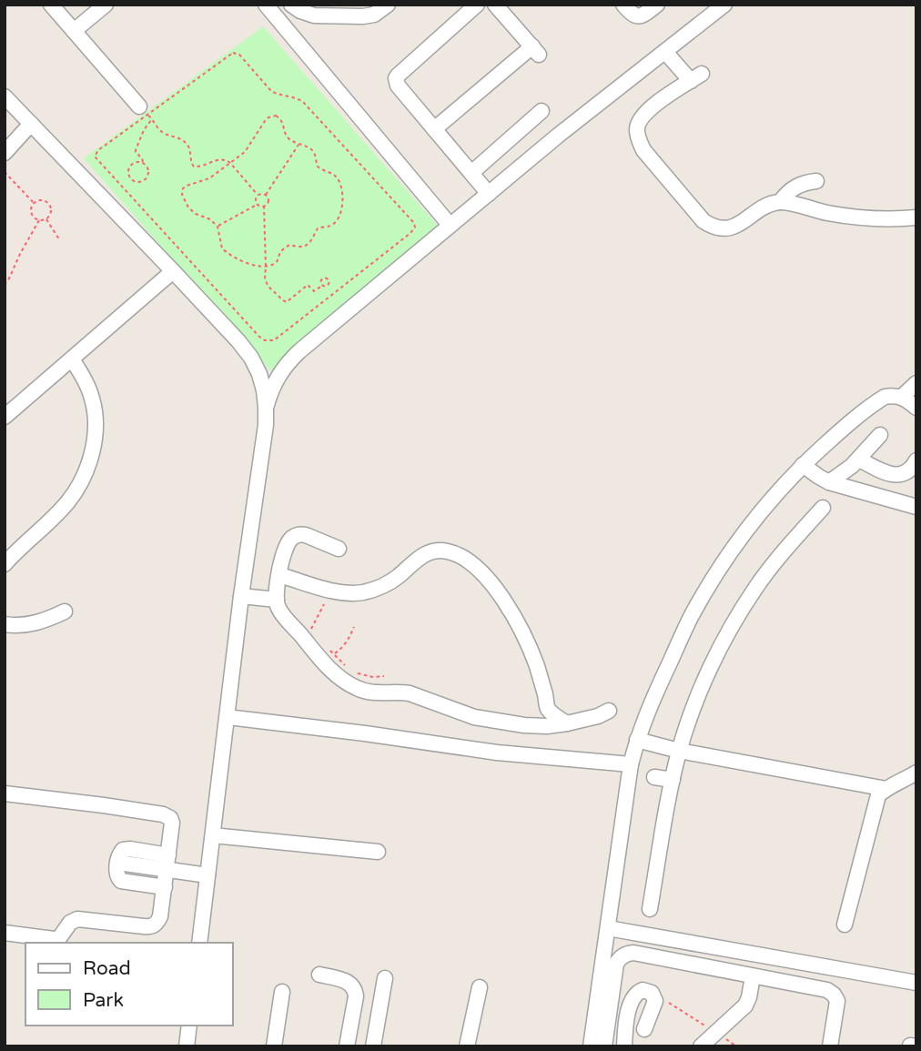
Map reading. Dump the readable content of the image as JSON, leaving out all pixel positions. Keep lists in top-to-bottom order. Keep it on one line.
{"legend":["Road","Park"]}
